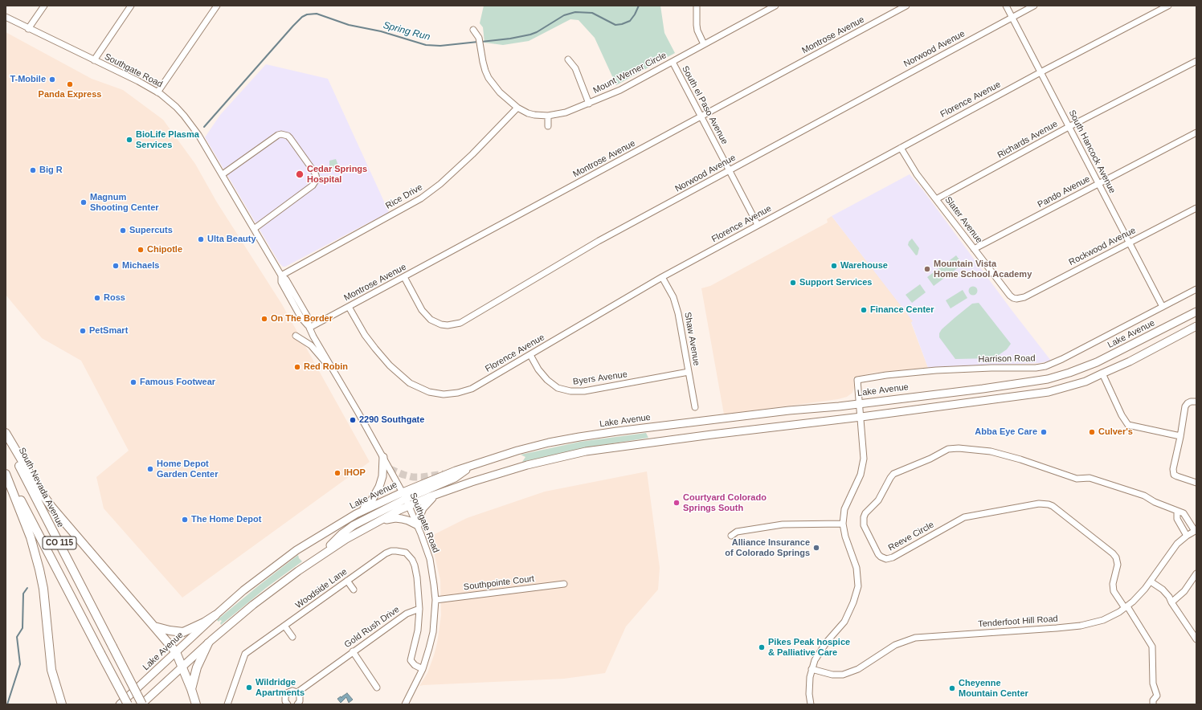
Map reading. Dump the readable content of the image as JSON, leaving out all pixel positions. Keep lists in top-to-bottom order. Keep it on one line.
{"streets":{"highway":["South Nevada Avenue","CO 115"],"main road":["Lake Avenue"],"street":["Montrose Avenue","Norwood Avenue","Southgate Road","Mount Werner Circle","Florence Avenue","South el Paso Avenue","Richards Avenue","South Hancock Avenue","Pando Avenue","Rice Drive","Slater Avenue","Rockwood Avenue","Shaw Avenue","Harrison Road","Byers Avenue","Reeve Circle","Southpointe Court","Woodside Lane","Tenderfoot Hill Road","Gold Rush Drive"]},"crossings":[["Montrose Avenue","Norwood Avenue"],["Montrose Avenue","Southgate Road"],["Montrose Avenue","Florence Avenue"],["Montrose Avenue","South el Paso Avenue"],["Norwood Avenue","South el Paso Avenue"],["Norwood Avenue","South Hancock Avenue"],["Southgate Road","Rice Drive"],["Southgate Road","Lake Avenue"],["Southgate Road","Southpointe Court"],["Mount Werner Circle","South el Paso Avenue"],["Mount Werner Circle","Rice Drive"],["Florence Avenue","South el Paso Avenue"],["Florence Avenue","South Hancock Avenue"],["Florence Avenue","Slater Avenue"],["Florence Avenue","Shaw Avenue"],["Florence Avenue","Byers Avenue"],["Richards Avenue","South Hancock Avenue"],["Richards Avenue","Slater Avenue"],["South Hancock Avenue","Pando Avenue"],["South Hancock Avenue","Rockwood Avenue"],["South Hancock Avenue","Harrison Road"],["Pando Avenue","Slater Avenue"],["Slater Avenue","Rockwood Avenue"],["Lake Avenue","Harrison Road"],["Shaw Avenue","Byers Avenue"],["Reeve Circle","Tenderfoot Hill Road"],["Woodside Lane","Gold Rush Drive"]],"water":["Spring Run"],"places":["T-Mobile","Panda Express","BioLife Plasma Services","Big R","Cedar Springs Hospital","Magnum Shooting Center","Supercuts","Ulta Beauty","Chipotle","Michaels","Warehouse","Mountain Vista Home School Academy","Support Services","Ross","Finance Center","On The Border","PetSmart","Red Robin","Famous Footwear","2290 Southgate","Abba Eye Care","Culver's","Home Depot Garden Center","IHOP","Courtyard Colorado Springs South","The Home Depot","Alliance Insurance of Colorado Springs","Pikes Peak hospice & Palliative Care","Wildridge Apartments","Cheyenne Mountain Center"]}
